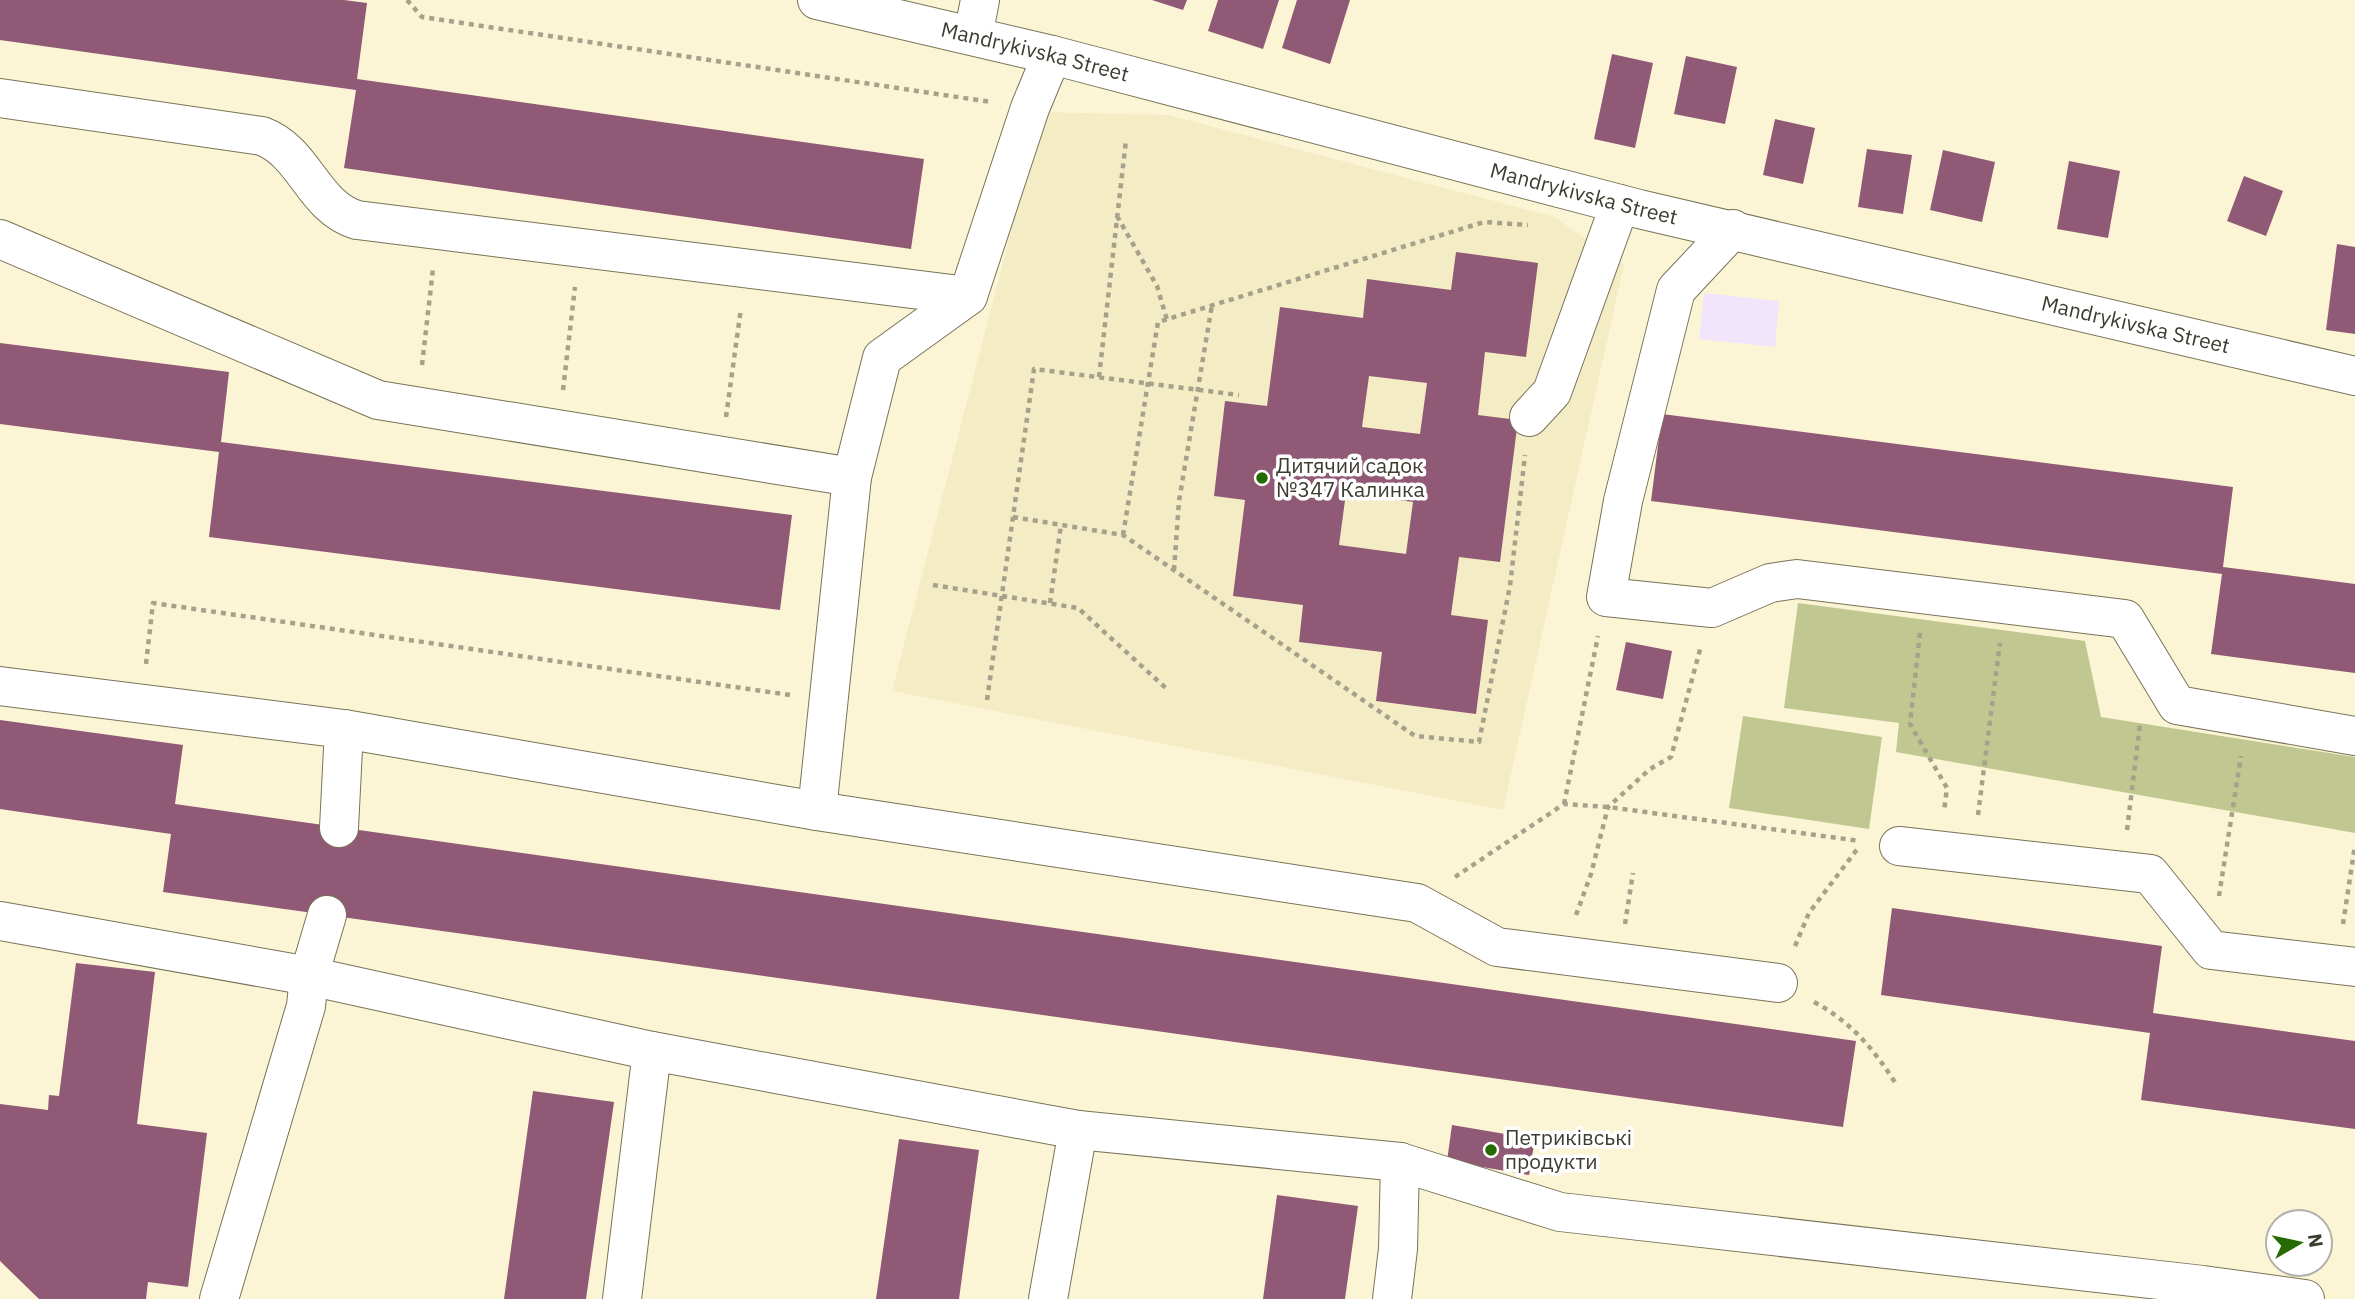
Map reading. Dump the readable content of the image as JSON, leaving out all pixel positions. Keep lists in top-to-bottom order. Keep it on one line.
{"streets":{"street":["Mandrykivska Street"]},"places":["Дитячий садок №347 Калинка","Петриківські продукти"],"north":"right"}
